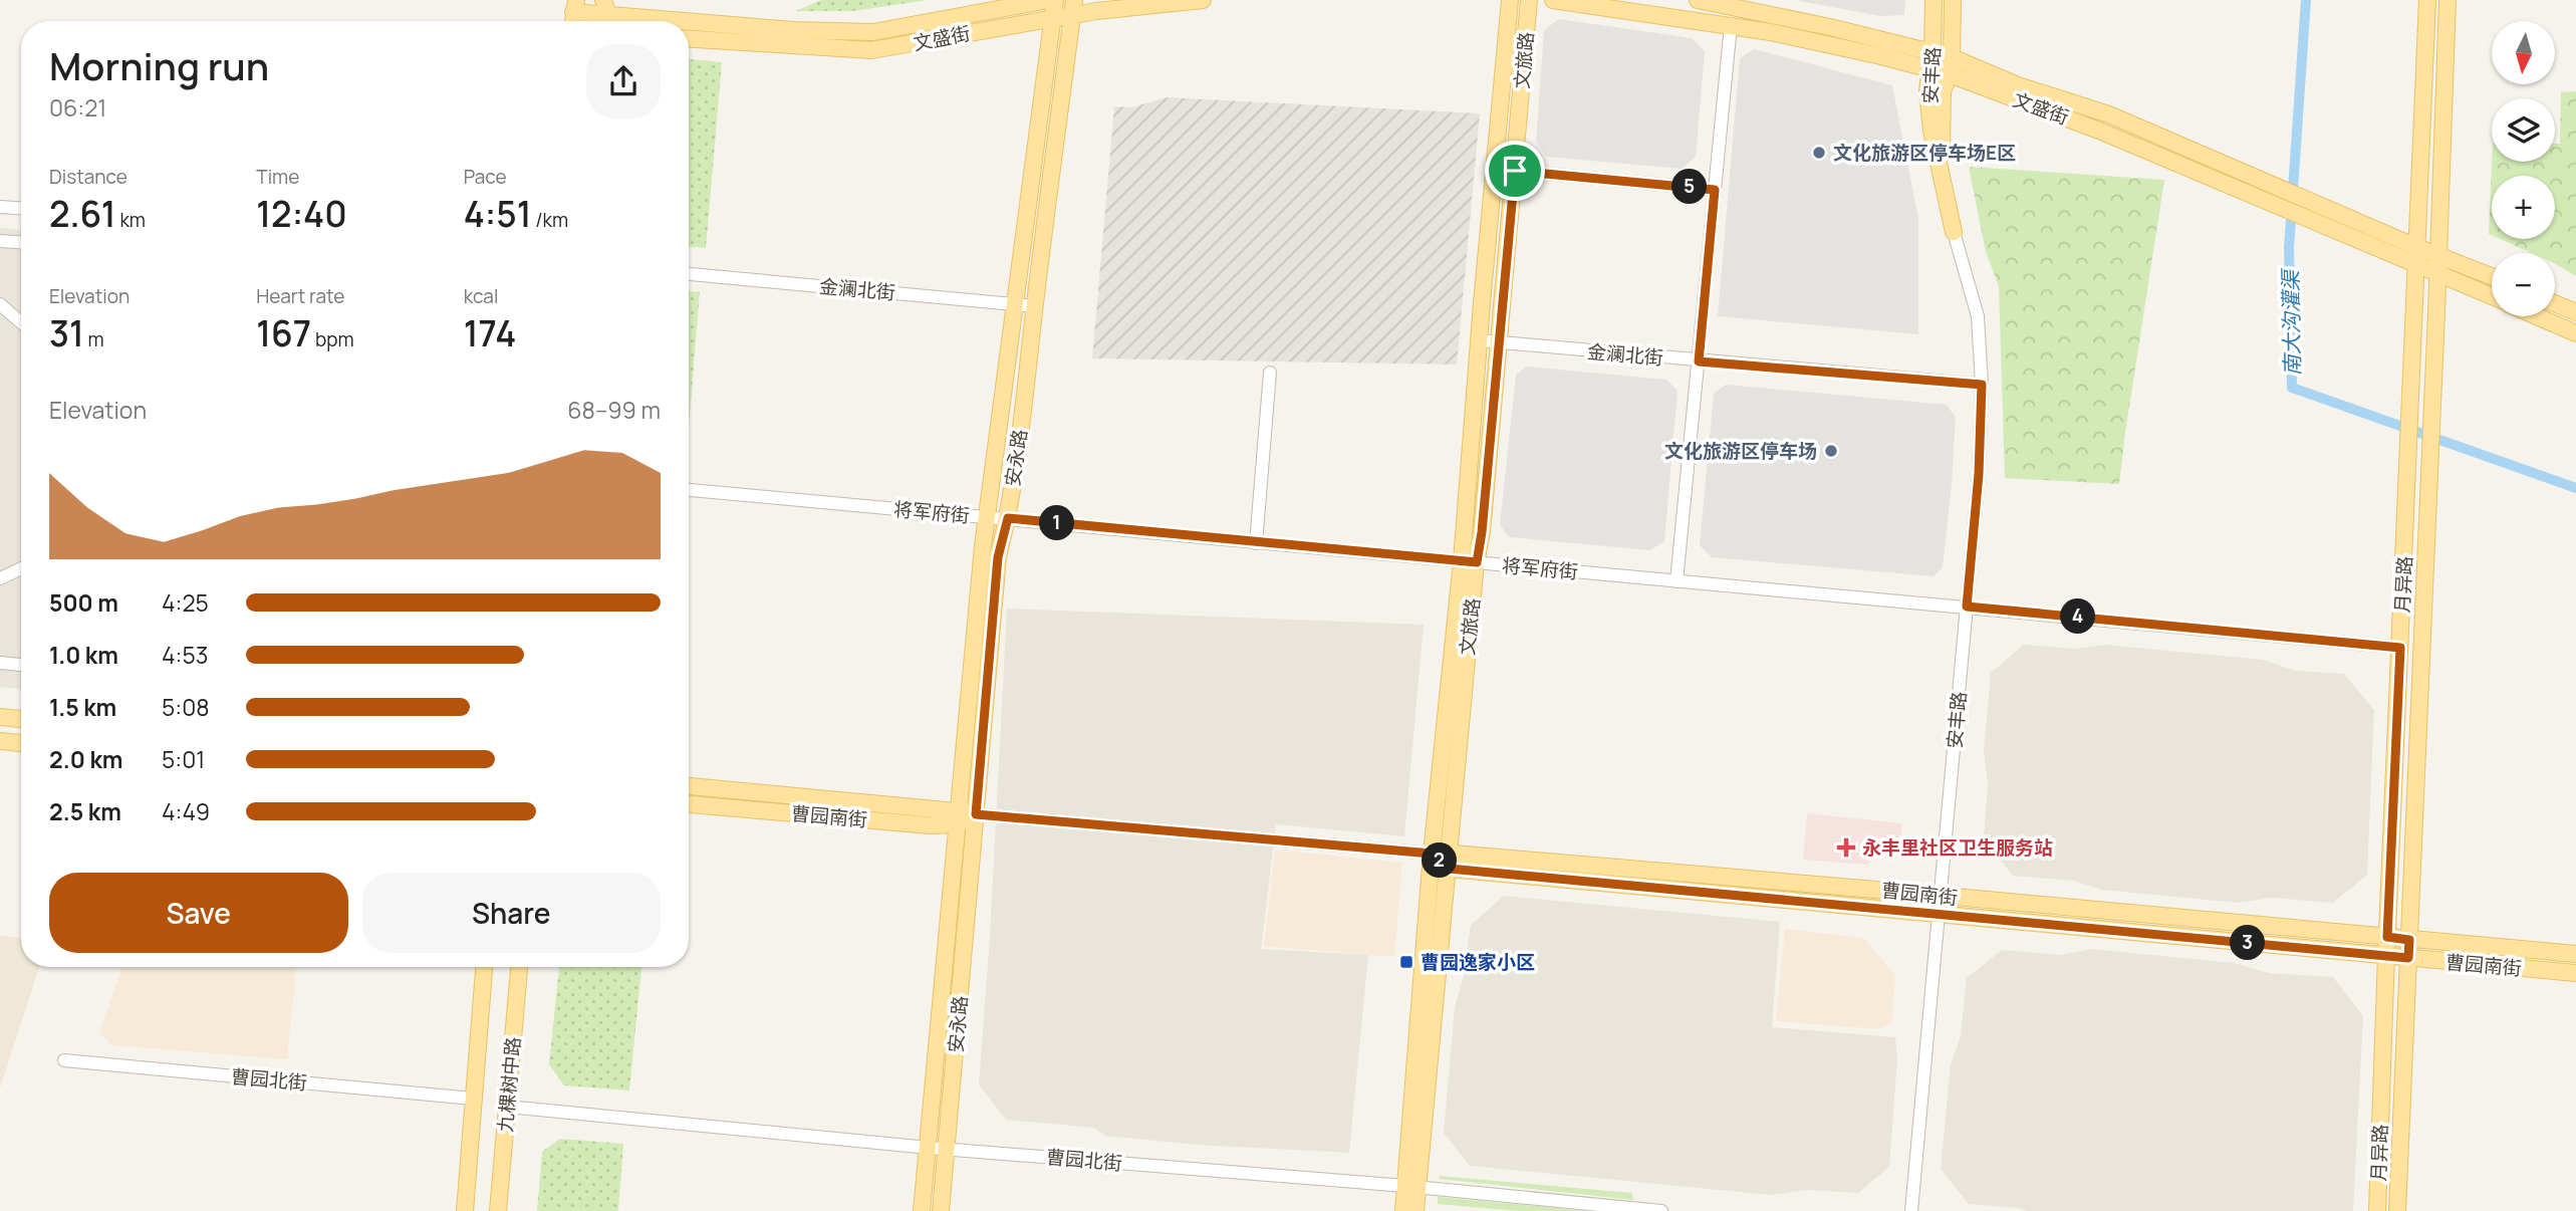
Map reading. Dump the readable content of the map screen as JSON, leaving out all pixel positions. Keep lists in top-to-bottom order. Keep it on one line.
{"streets":{"main road":["文盛街","文旅路","安丰路","安永路","月异路","曹园南街","九棵树中路"],"street":["金澜北街","将军府街","曹园北街"]},"crossings":[["文盛街","安丰路"],["文盛街","安永路"],["文盛街","月异路"],["文旅路","金澜北街"],["文旅路","将军府街"],["文旅路","曹园南街"],["文旅路","曹园北街"],["安丰路","金澜北街"],["安丰路","将军府街"],["安丰路","曹园南街"],["金澜北街","安永路"],["安永路","将军府街"],["安永路","曹园南街"],["安永路","曹园北街"],["将军府街","月异路"],["月异路","曹园南街"],["曹园北街","九棵树中路"]],"water":["南大沟灌渠"],"places":{"other":["文化旅游区停车场E区","文化旅游区停车场"],"health":["永丰里社区卫生服务站"],"transit":["曹园逸家小区"]},"north":"bottom","page":{"map_buttons":["+","−"],"heading":["Morning run","06:21"],"stats":[["Distance","2.61 km"],["Time","12:40"],["Pace","4:51 /km"],["Elevation","31 m"],["Heart rate","167 bpm"],["kcal","174"]],"pins":["5","1","4","2","3"],"chart":["Elevation","68–99 m"],"list":[{"name":"500 m","note":"4:25"},{"name":"1.0 km","note":"4:53"},{"name":"1.5 km","note":"5:08"},{"name":"2.0 km","note":"5:01"},{"name":"2.5 km","note":"4:49"}],"buttons":["Save","Share"]}}
